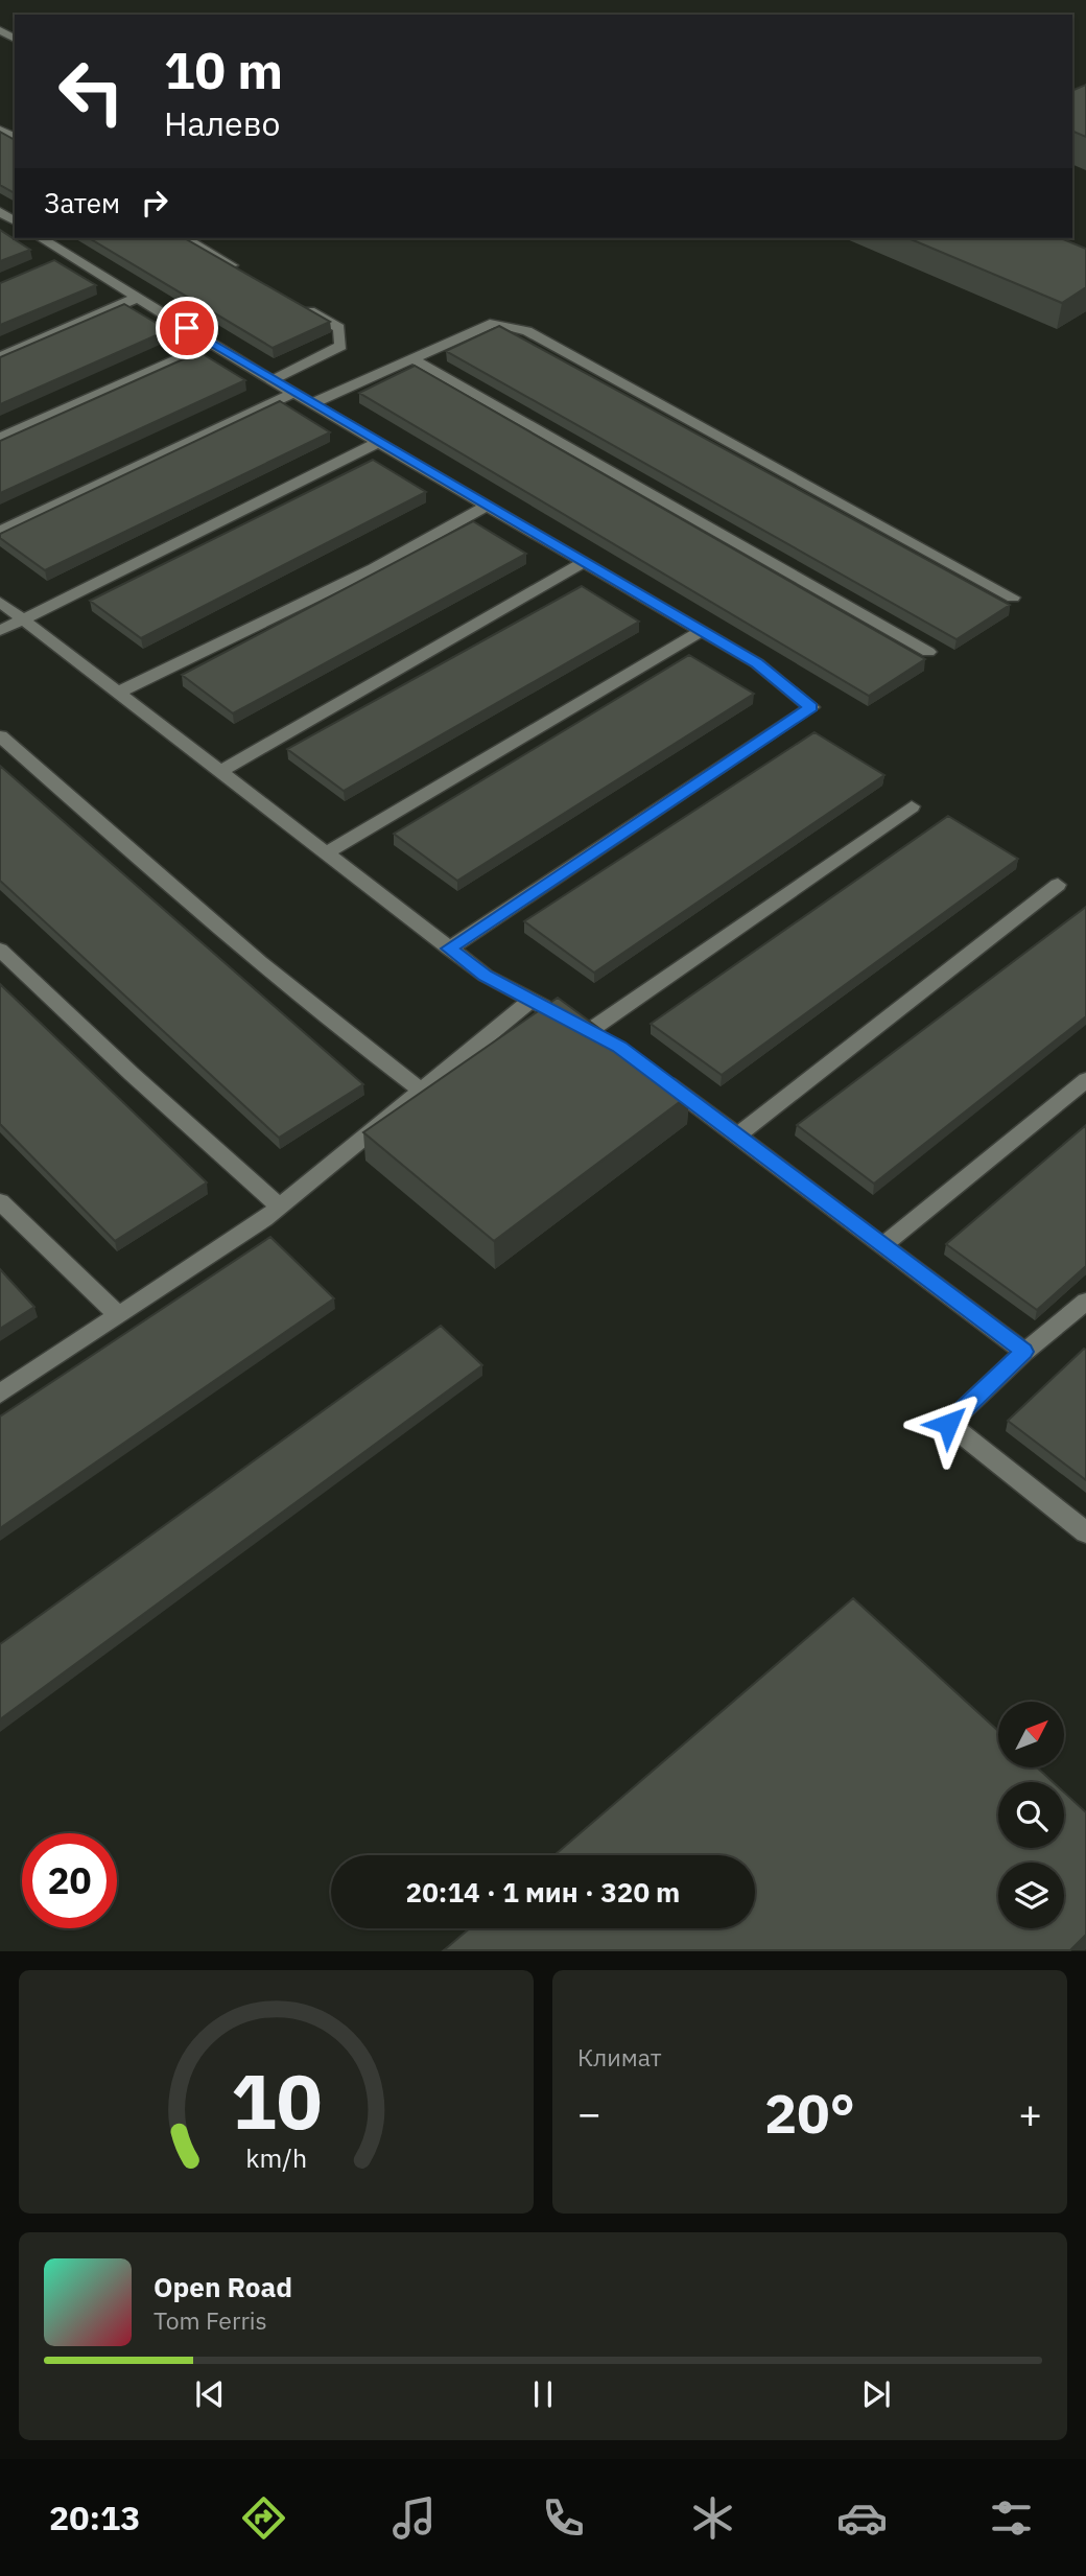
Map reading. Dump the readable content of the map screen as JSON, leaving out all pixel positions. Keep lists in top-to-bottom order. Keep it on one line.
{"north":"top right","page":{"turn":["10 m","Налево"],"then":"Затем","limit":"20","trip":"20:14 · 1 мин · 320 m","tile":"Климат","heat":["−","20°","+"],"song":["Open Road","Tom Ferris"],"tabs":"20:13","gauge":["10","km/h"]}}
